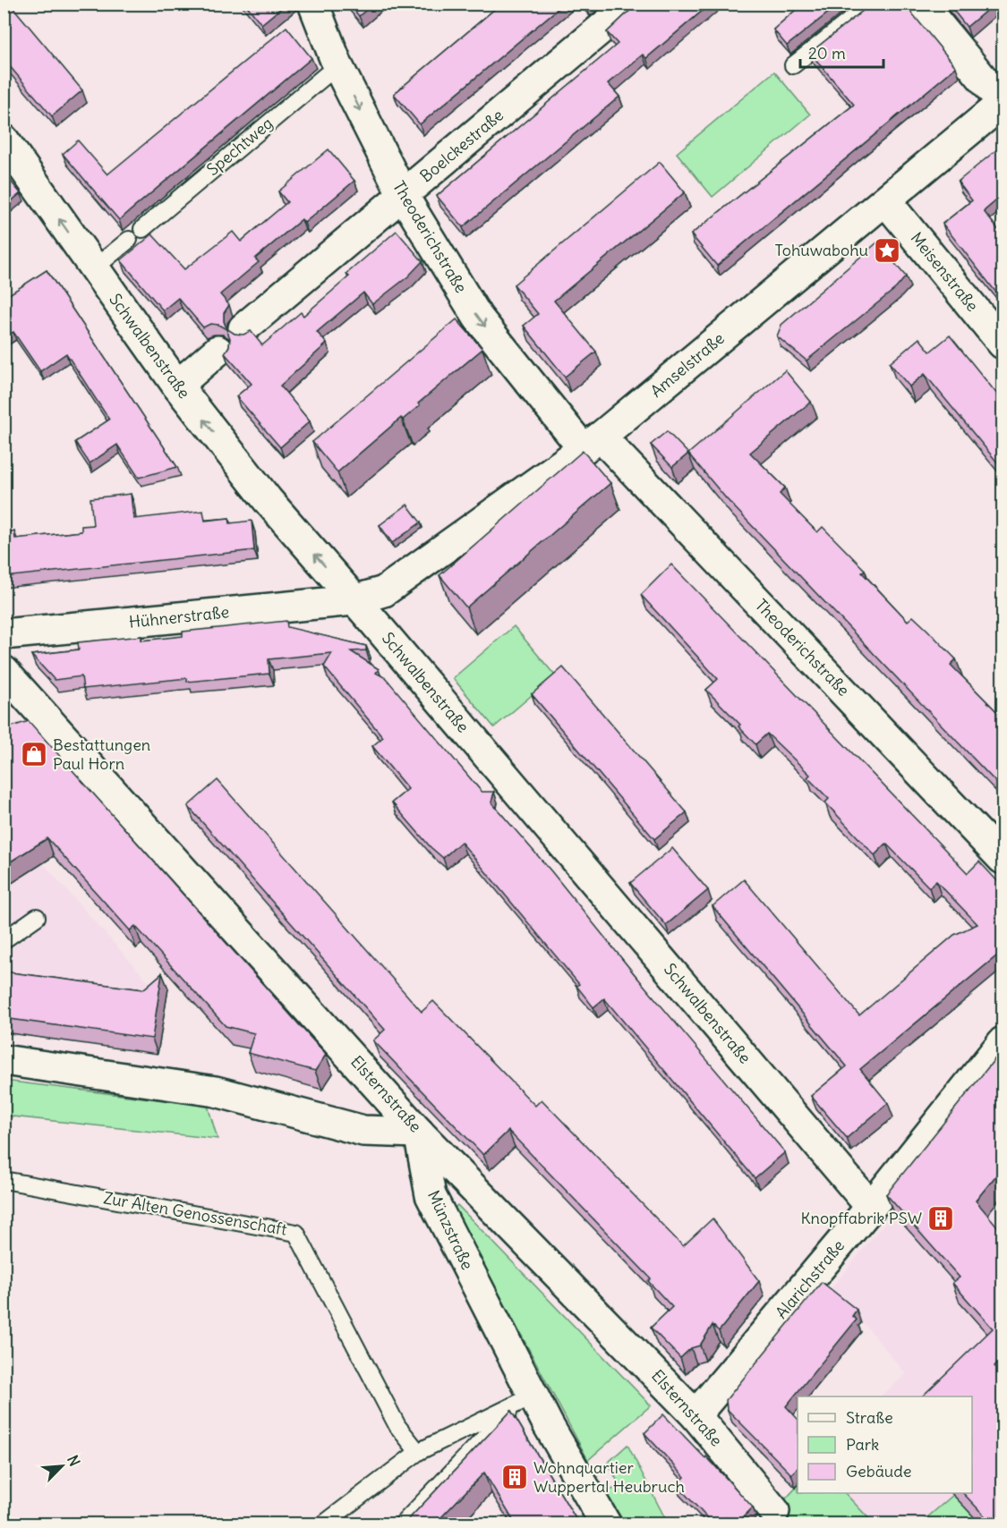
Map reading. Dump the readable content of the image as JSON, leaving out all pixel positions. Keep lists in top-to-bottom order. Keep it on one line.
{"streets":{"street":["Boelckestraße","Theoderichstraße","Meisenstraße","Schwalbenstraße","Amselstraße","Hühnerstraße","Elsternstraße","Münzstraße","Alarichstraße"],"lane":["Spechtweg","Zur Alten Genossenschaft"]},"crossings":[["Boelckestraße","Theoderichstraße"],["Spechtweg","Theoderichstraße"],["Theoderichstraße","Amselstraße"],["Meisenstraße","Amselstraße"],["Schwalbenstraße","Amselstraße"],["Schwalbenstraße","Hühnerstraße"],["Schwalbenstraße","Alarichstraße"],["Amselstraße","Hühnerstraße"],["Elsternstraße","Münzstraße"],["Elsternstraße","Alarichstraße"]],"one_way":["Theoderichstraße"],"places":{"place":["Tohuwabohu"],"shop":["Bestattungen Paul Horn"],"building":["Knopffabrik PSW","Wohnquartier Wuppertal Heubruch"]},"legend":["Straße","Park","Gebäude"],"scale_bar":"20 m","north":"top right"}
